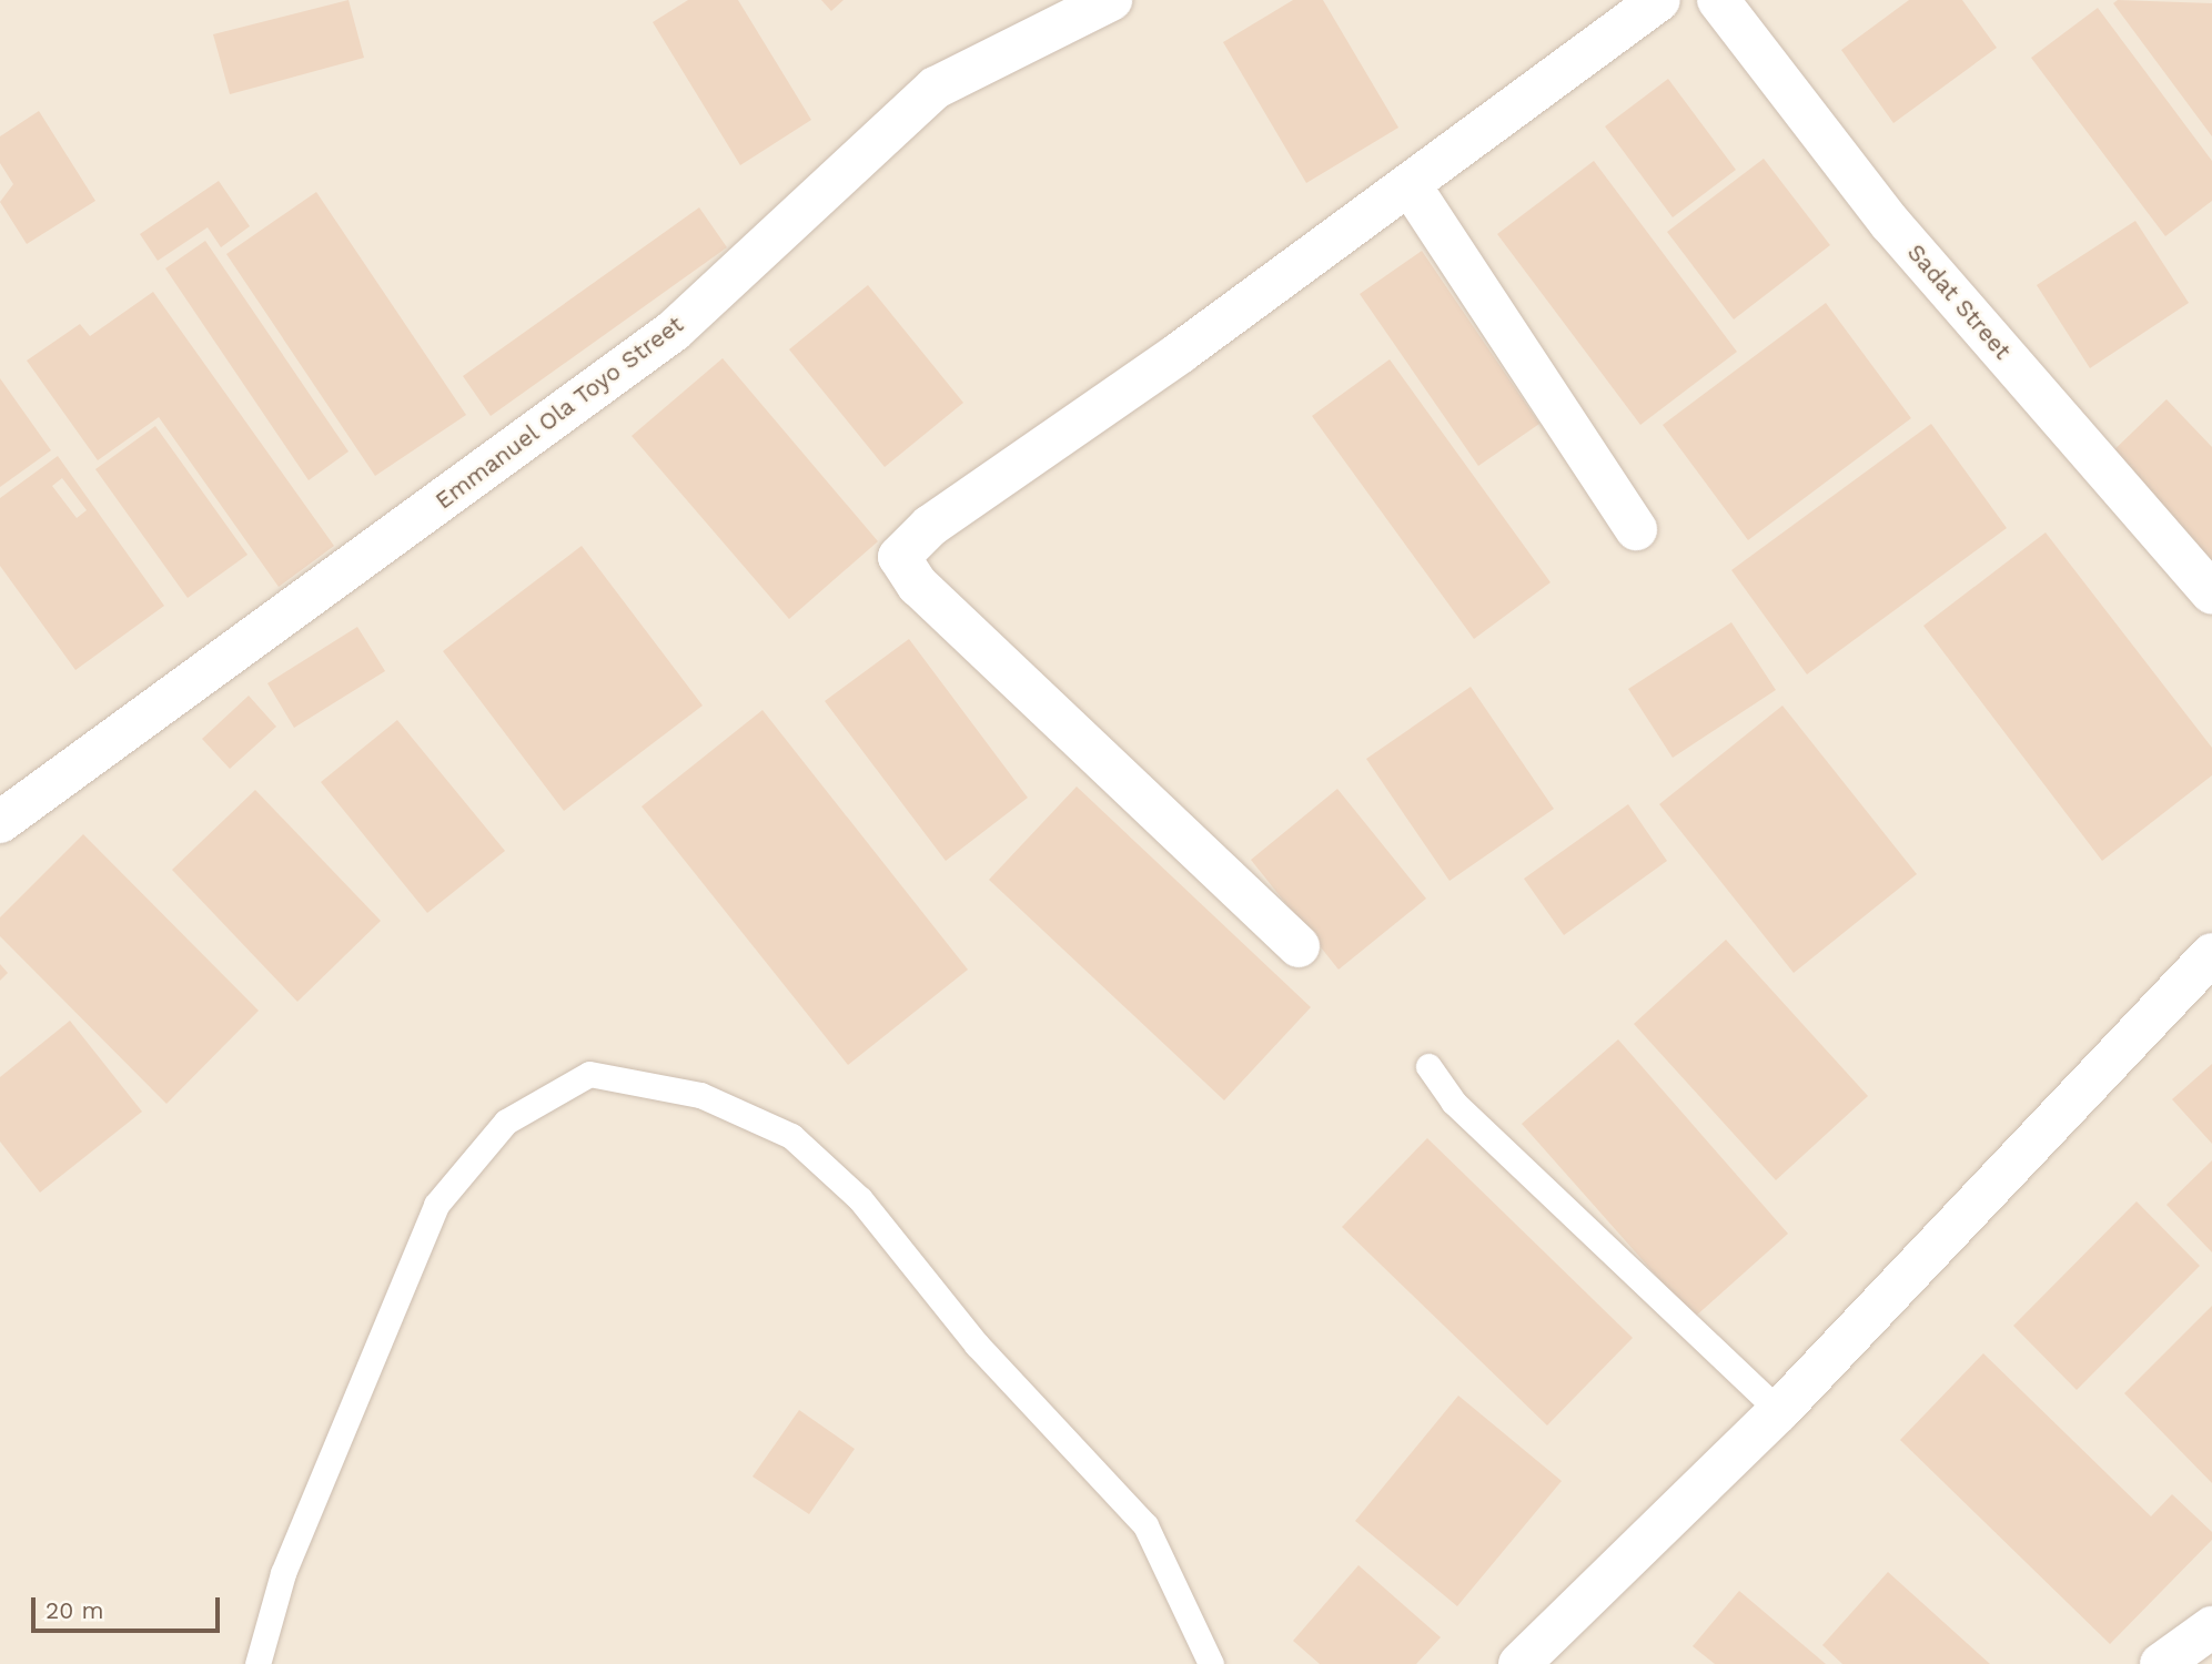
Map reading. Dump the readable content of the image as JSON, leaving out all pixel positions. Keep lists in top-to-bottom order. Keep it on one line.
{"streets":{"street":["Sadat Street","Emmanuel Ola Toyo Street"]},"scale_bar":"20 m"}
